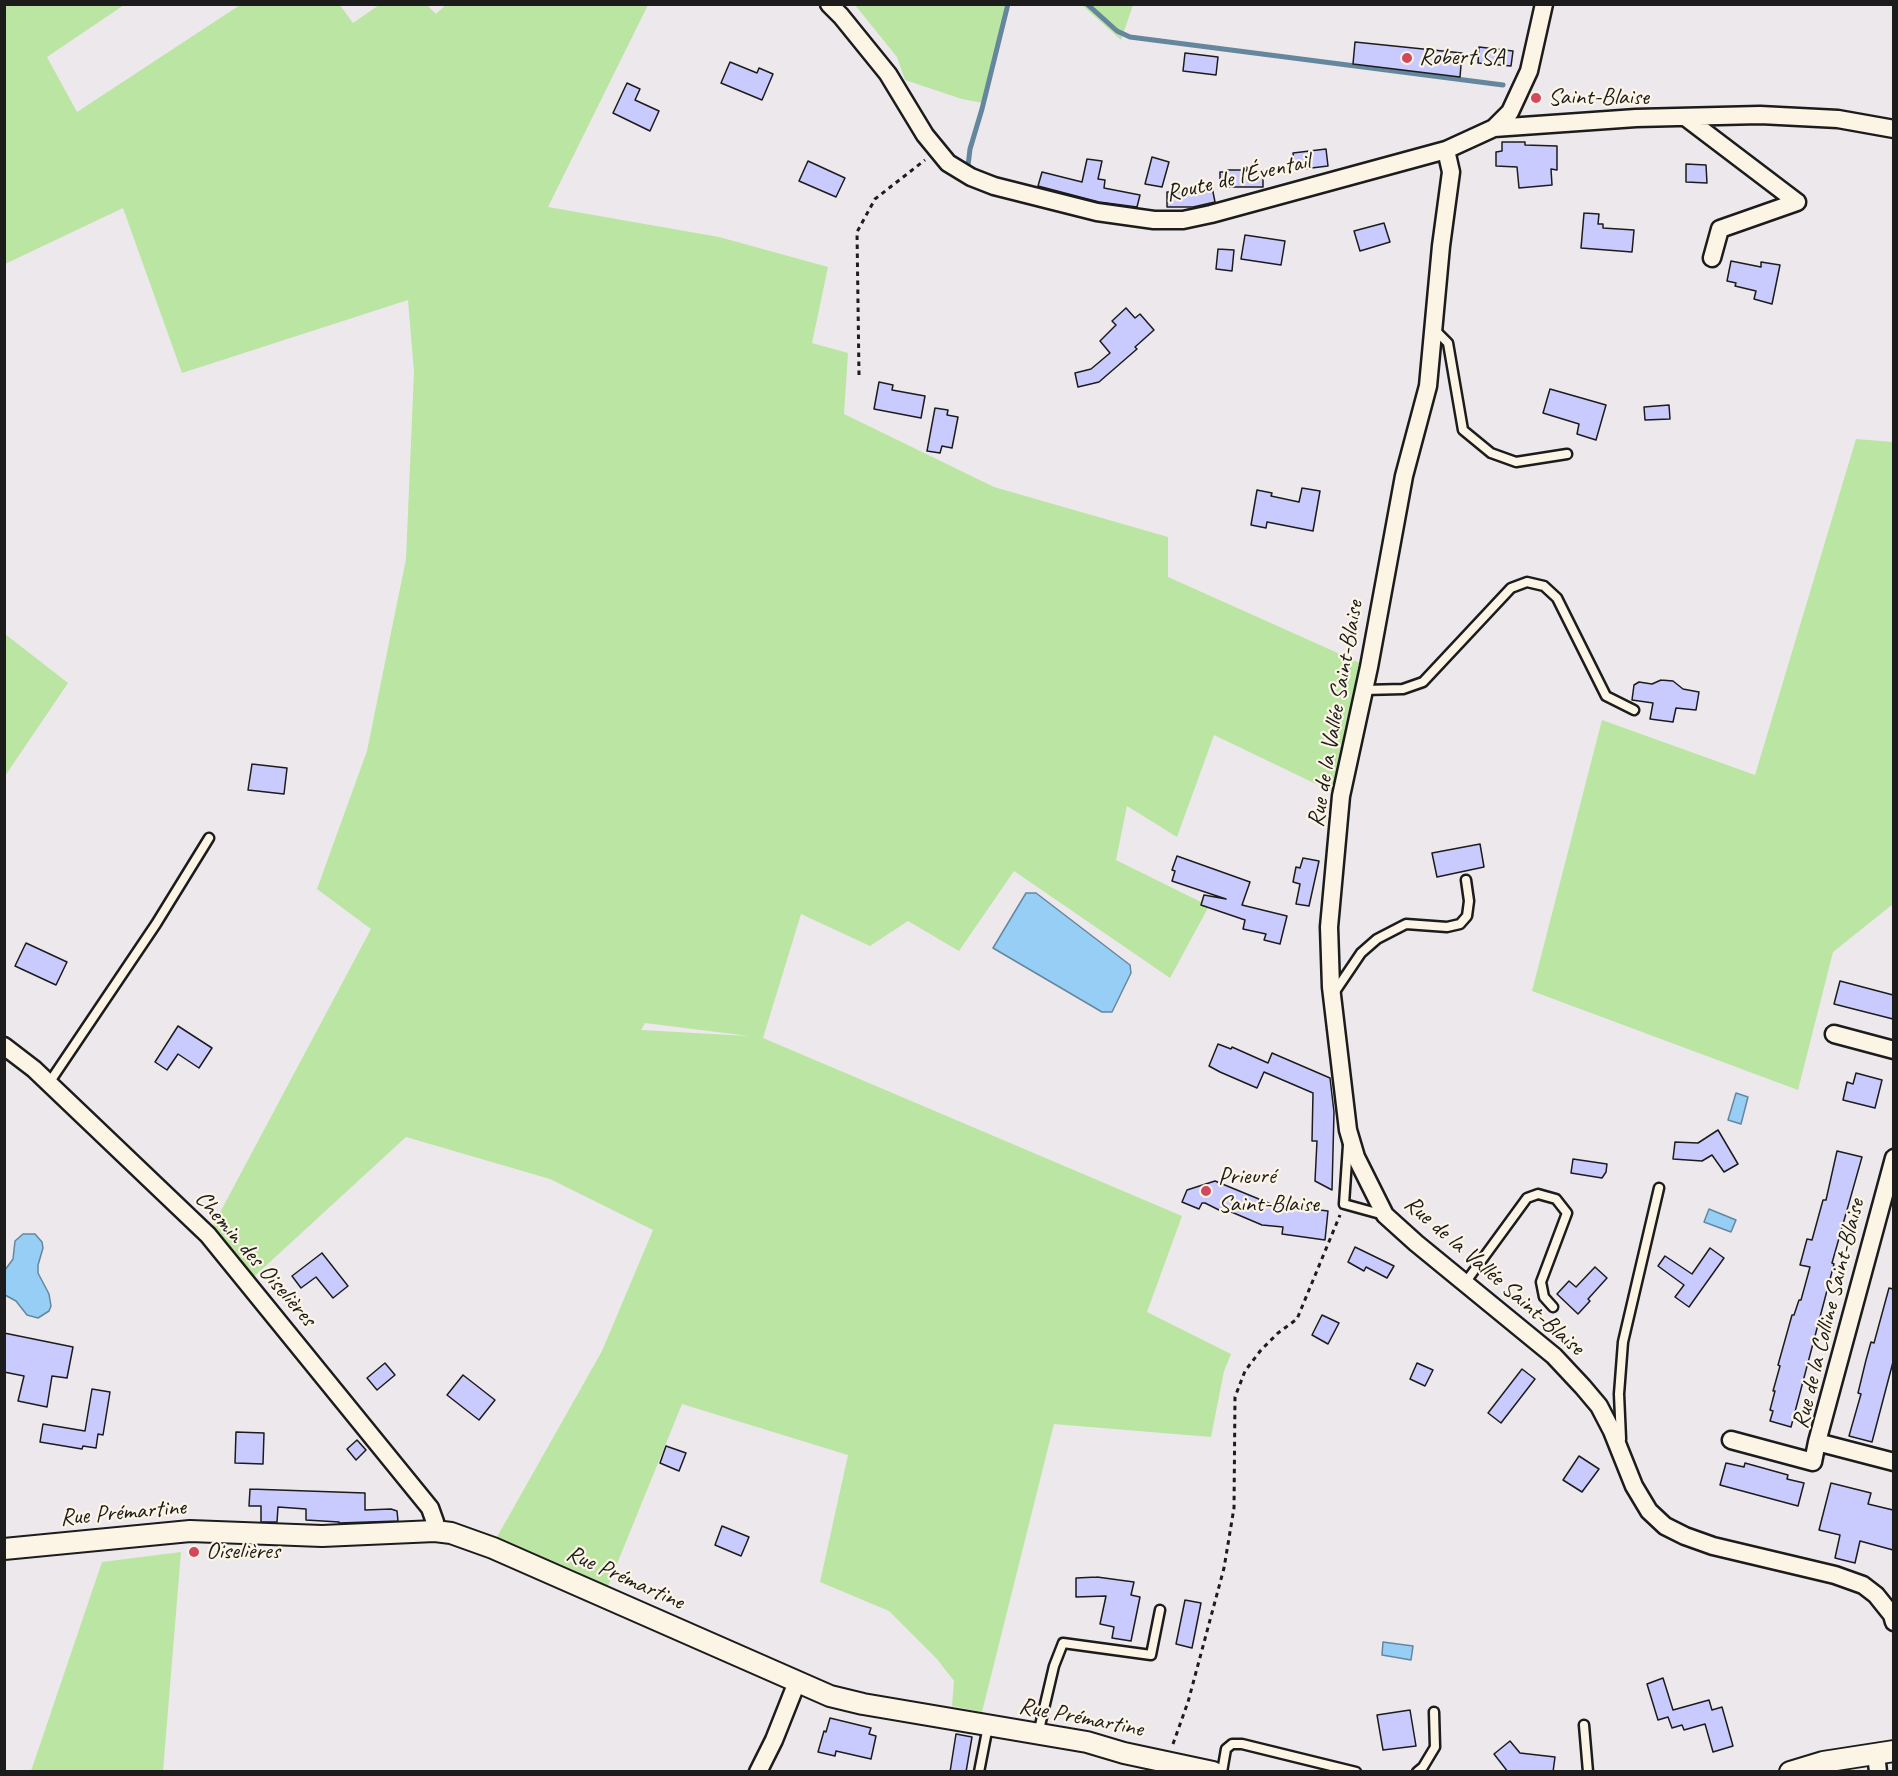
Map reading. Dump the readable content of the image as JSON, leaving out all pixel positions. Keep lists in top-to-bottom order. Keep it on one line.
{"streets":{"street":["Route de l'Éventail","Rue de la Vallée Saint-Blaise","Chemin des Oiselières","Rue de la Colline Saint-Blaise","Rue Prémartine"]},"crossings":[["Route de l'Éventail","Rue de la Vallée Saint-Blaise"],["Chemin des Oiselières","Rue Prémartine"]],"places":["Robert SA","Saint-Blaise","Prieuré Saint-Blaise","Oiselières"]}
